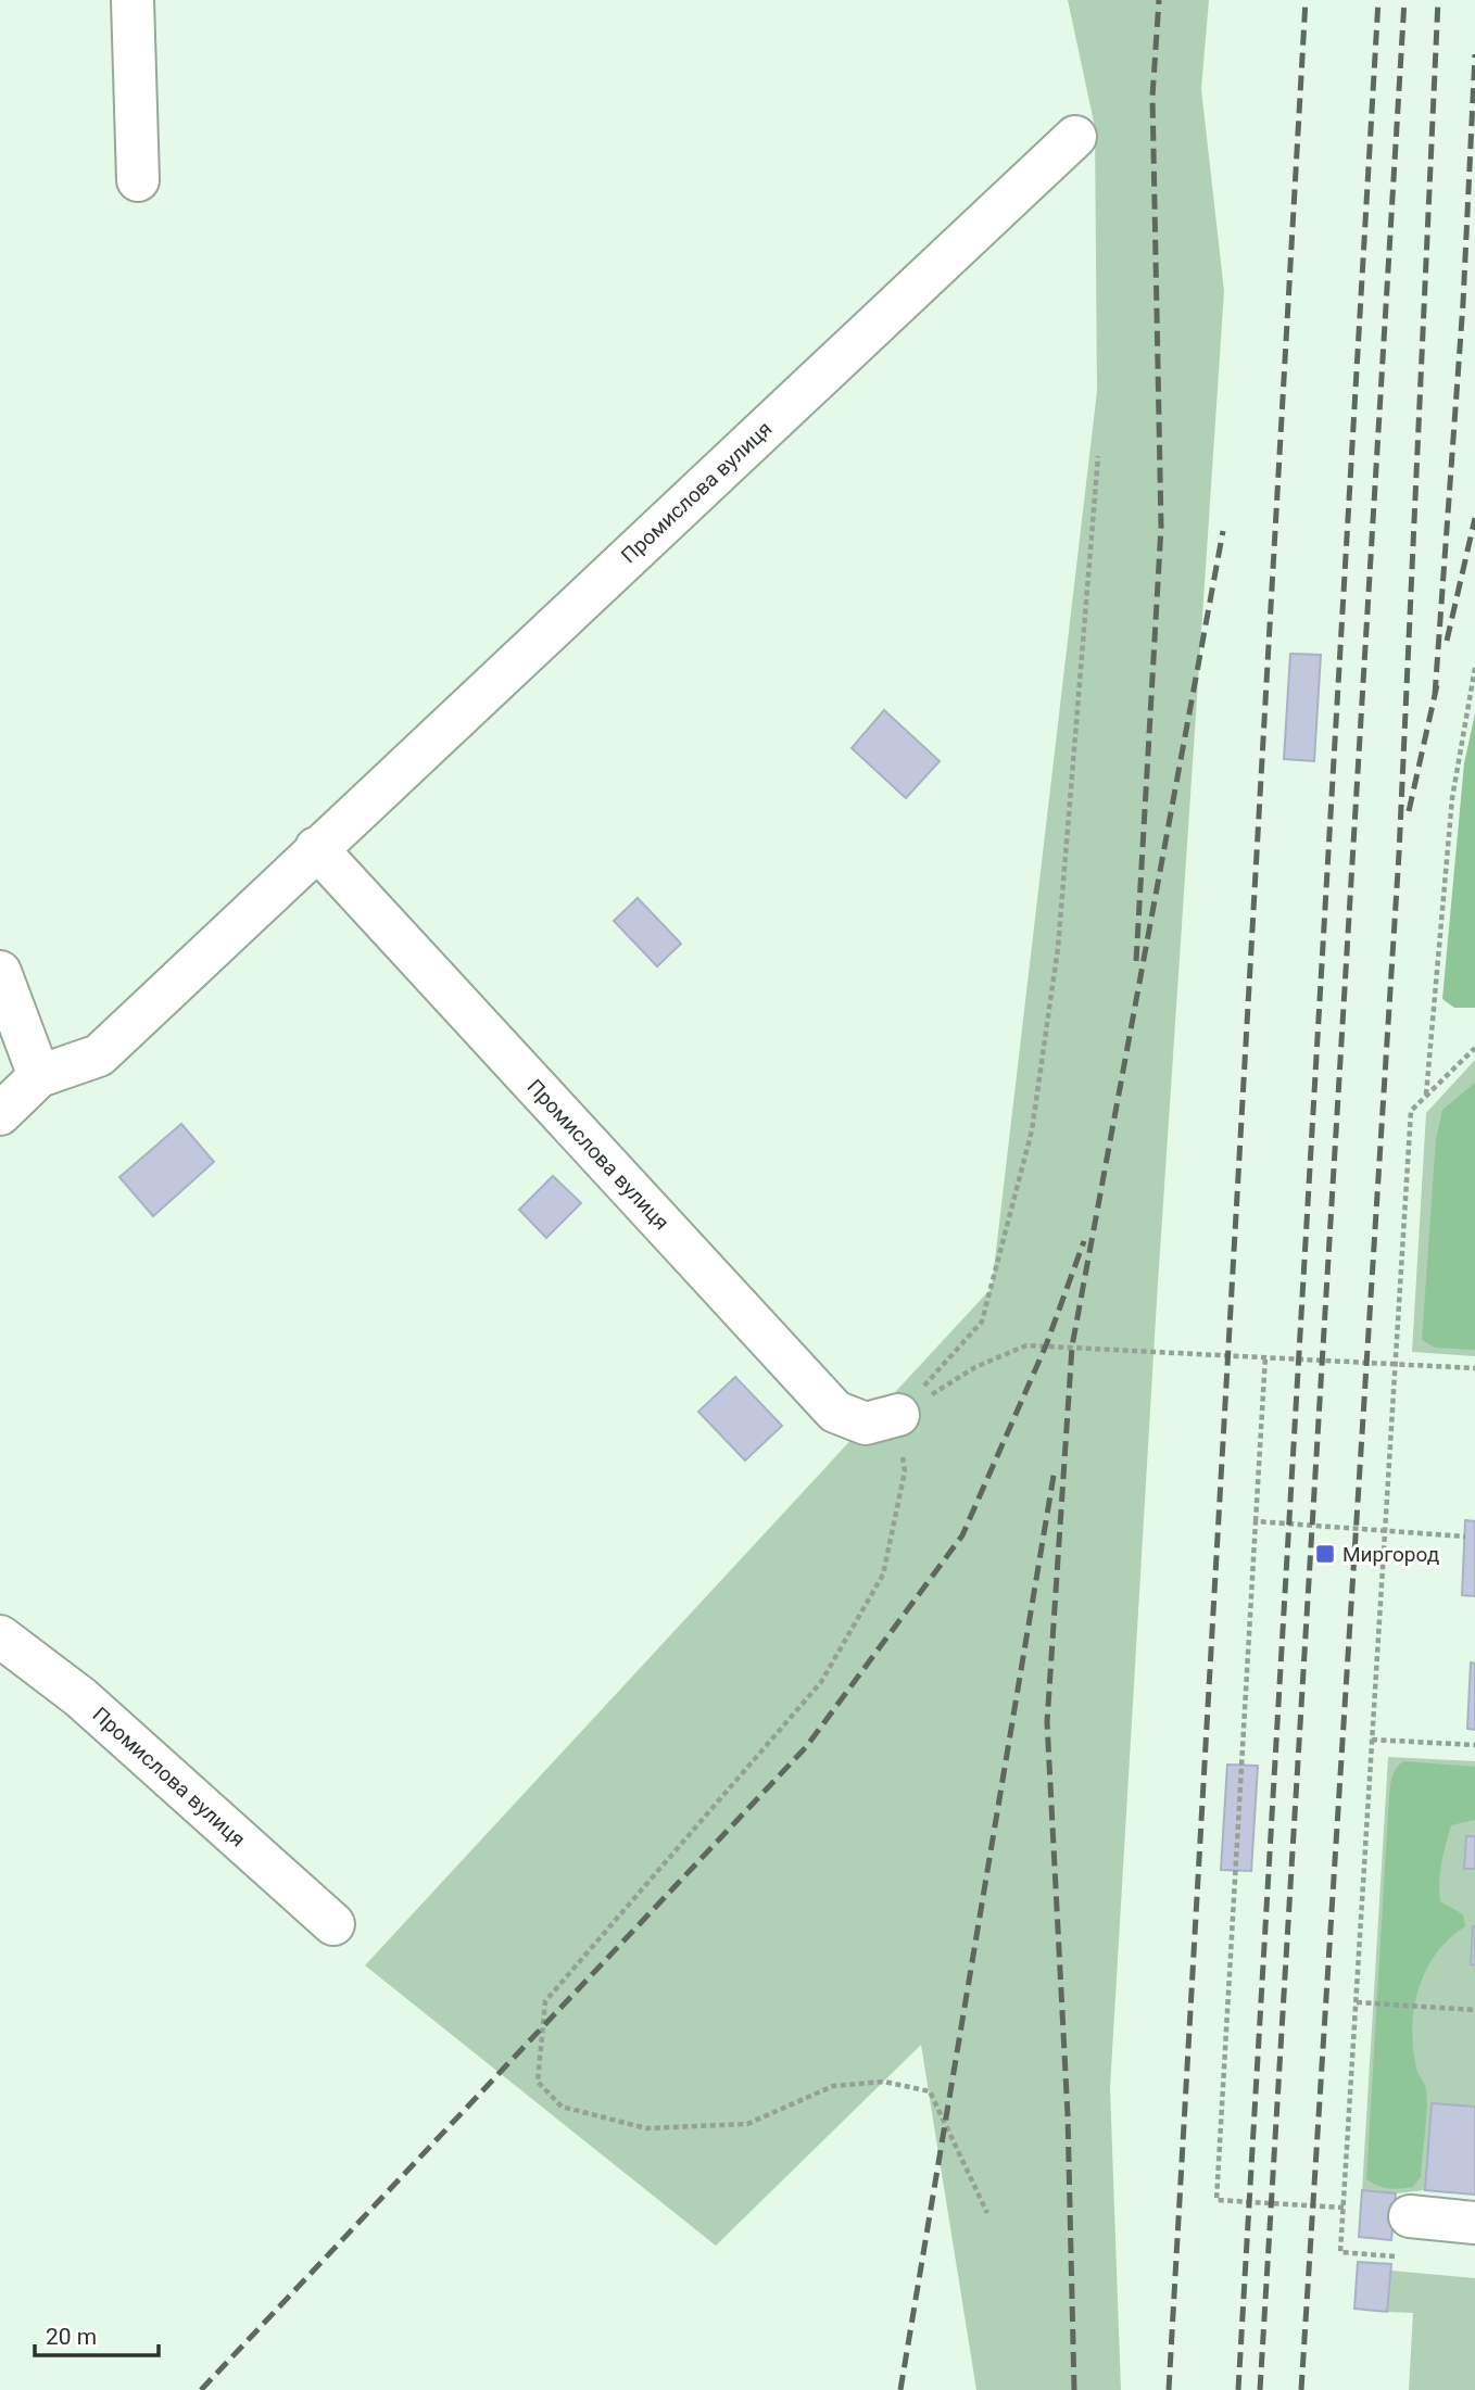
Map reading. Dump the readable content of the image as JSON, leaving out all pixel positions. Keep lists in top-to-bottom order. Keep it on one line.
{"streets":{"street":["Промислова вулиця"]},"places":{"transit":["Миргород"]},"scale_bar":"20 m"}
